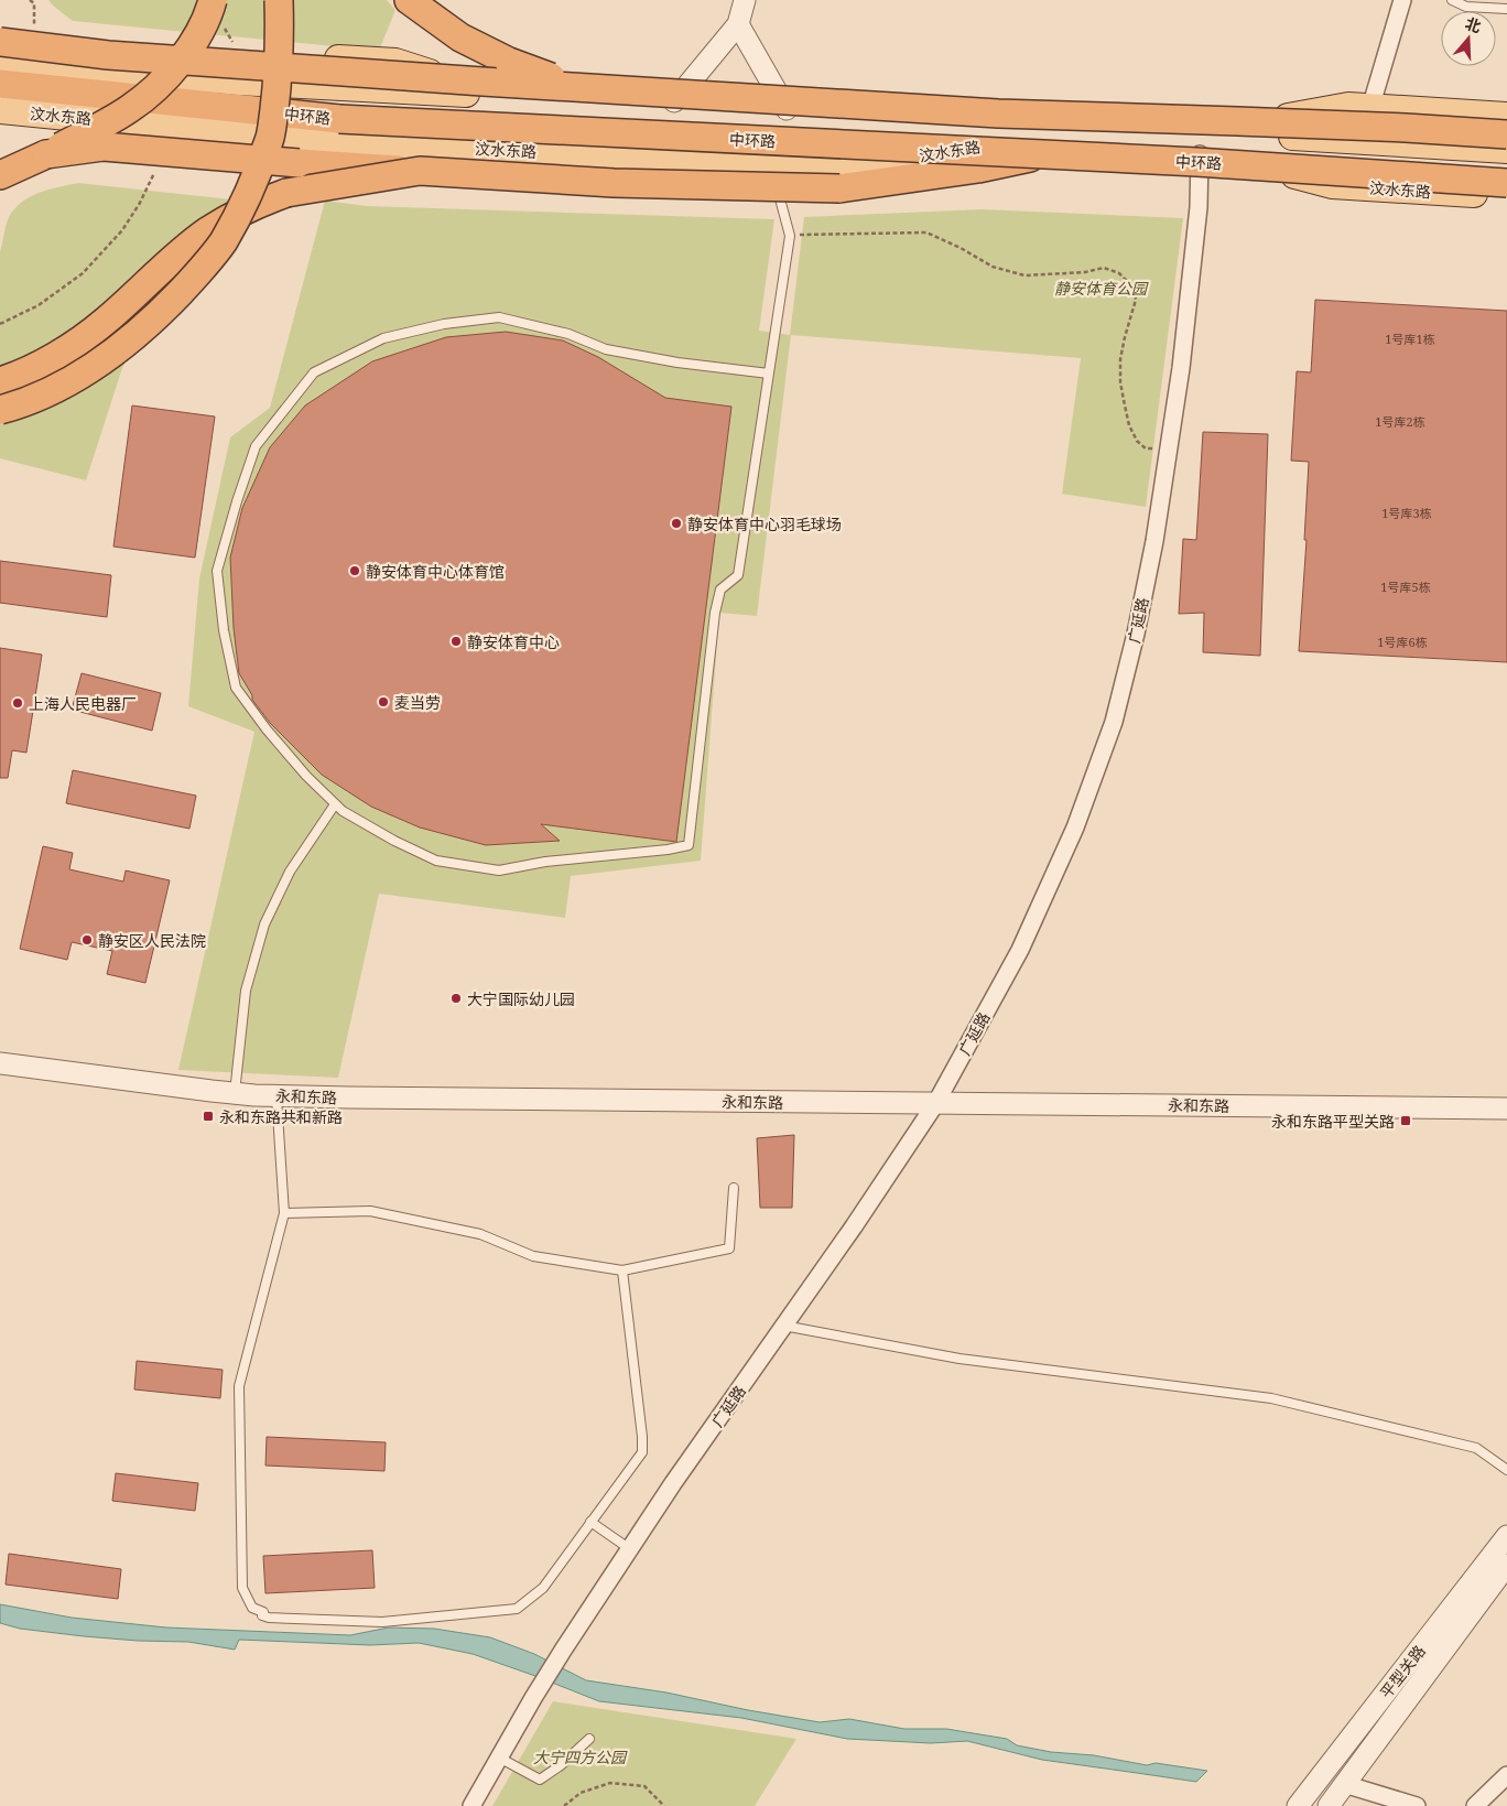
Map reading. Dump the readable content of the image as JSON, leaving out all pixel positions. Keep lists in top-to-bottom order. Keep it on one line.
{"streets":{"highway":["中环路"],"main road":["汶水东路"],"street":["广延路","永和东路","平型关路"]},"crossings":[["汶水东路","广延路"],["广延路","永和东路"]],"parks":["静安体育公园","大宁四方公园"],"places":{"other":["静安体育中心羽毛球场","静安体育中心体育馆","静安体育中心","麦当劳","上海人民电器厂","静安区人民法院","大宁国际幼儿园"],"transit":["永和东路共和新路","永和东路平型关路"]},"house_numbers":["1号库1栋","1号库2栋","1号库3栋","1号库5栋","1号库6栋"],"north":"top"}
